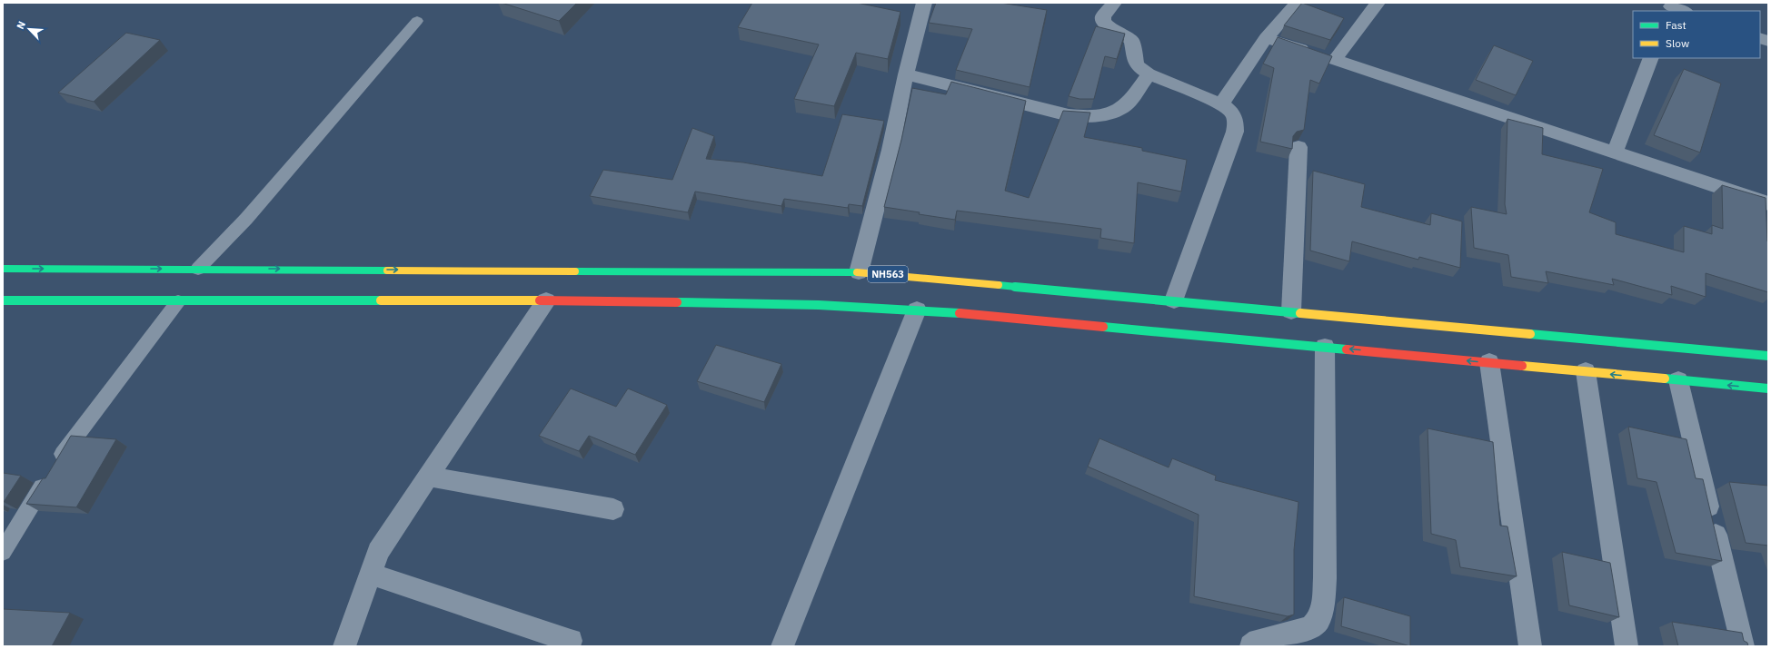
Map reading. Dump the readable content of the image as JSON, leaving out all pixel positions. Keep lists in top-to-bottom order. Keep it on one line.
{"streets":{"highway":["NH563"]},"legend":["Fast","Slow"],"north":"top left"}
